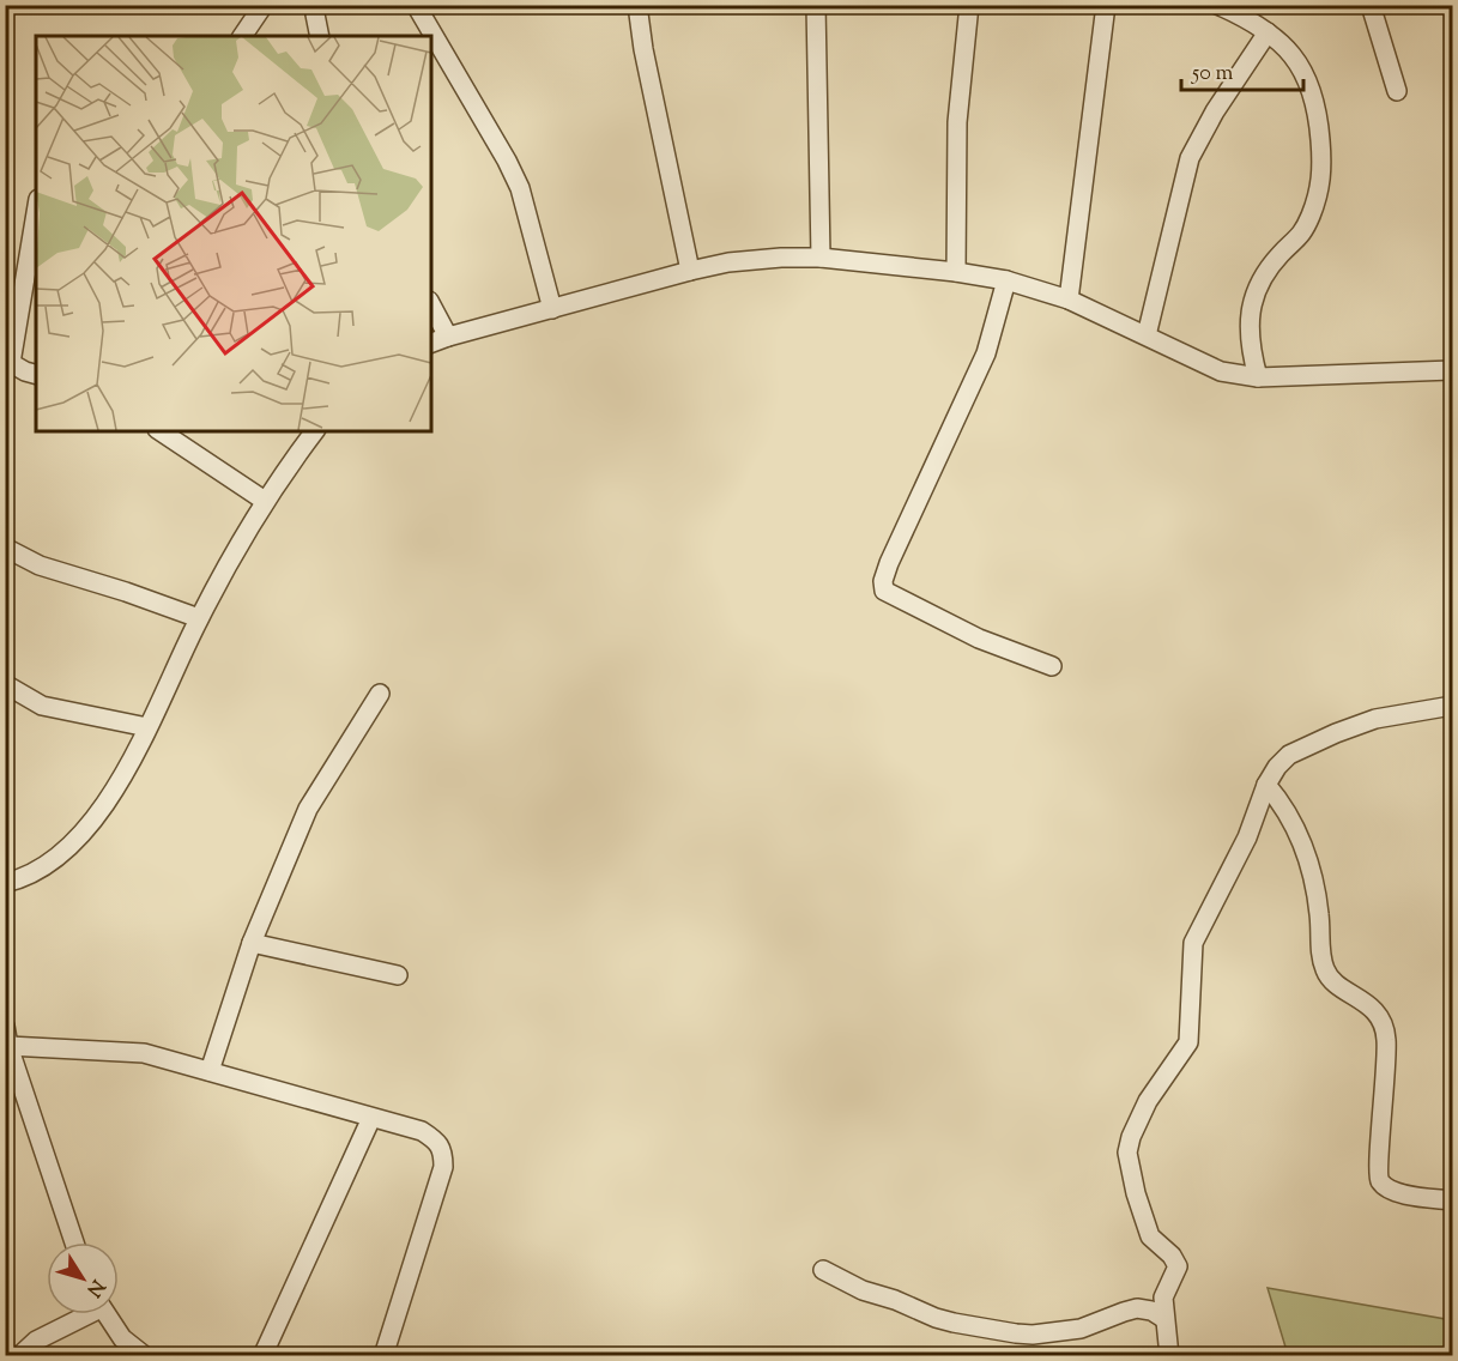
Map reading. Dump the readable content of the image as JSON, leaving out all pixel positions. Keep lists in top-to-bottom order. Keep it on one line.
{"scale_bar":"50 m","north":"bottom right"}
